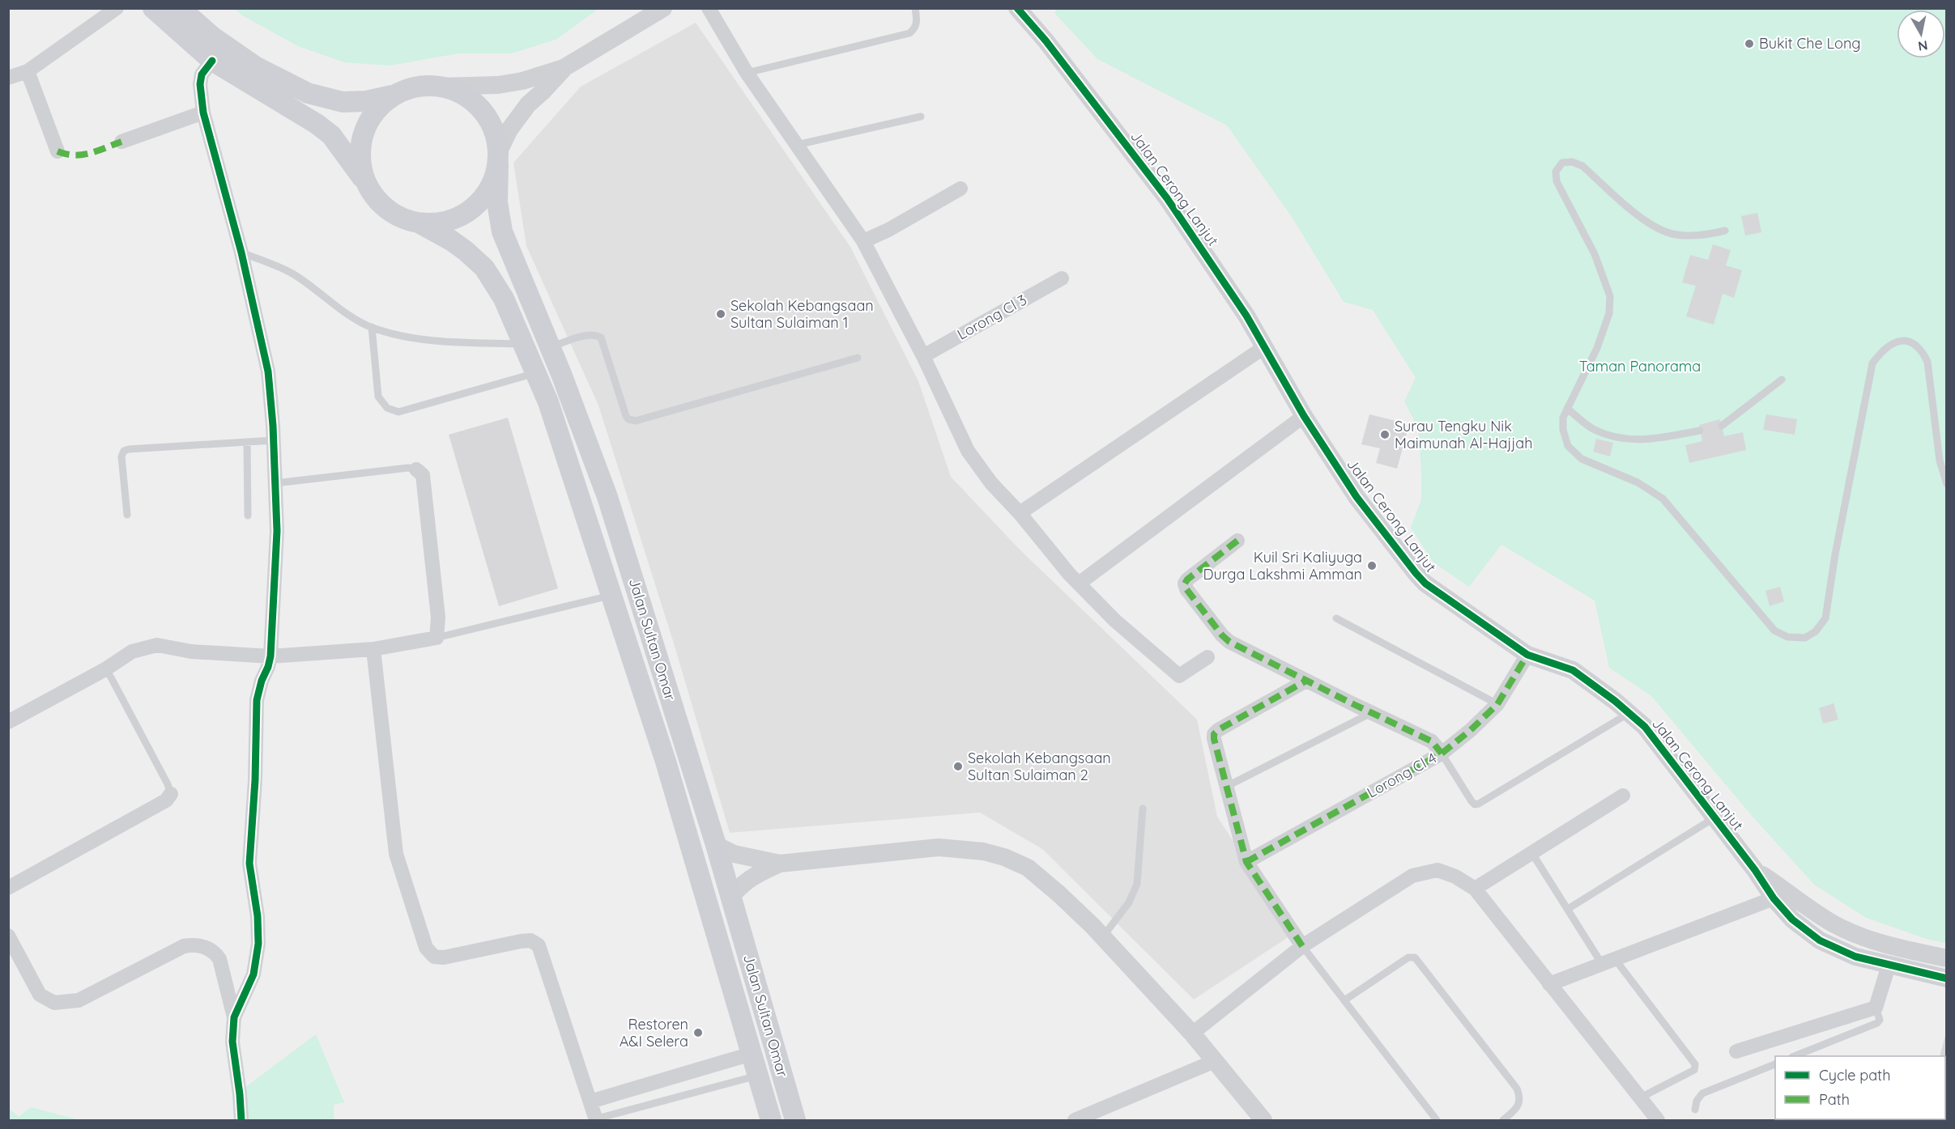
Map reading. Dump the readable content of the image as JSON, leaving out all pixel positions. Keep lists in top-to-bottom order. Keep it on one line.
{"streets":{"main road":["Jalan Sultan Omar"],"street":["Jalan Cerong Lanjut","Lorong Cl 3","Lorong Cl 4"]},"crossings":[["Jalan Cerong Lanjut","Lorong Cl 4"]],"parks":["Taman Panorama"],"places":["Bukit Che Long","Sekolah Kebangsaan Sultan Sulaiman 1","Surau Tengku Nik Maimunah Al-Hajjah","Kuil Sri Kaliyuga Durga Lakshmi Amman","Sekolah Kebangsaan Sultan Sulaiman 2","Restoren A&I Selera"],"legend":["Cycle path","Path"],"north":"bottom"}
